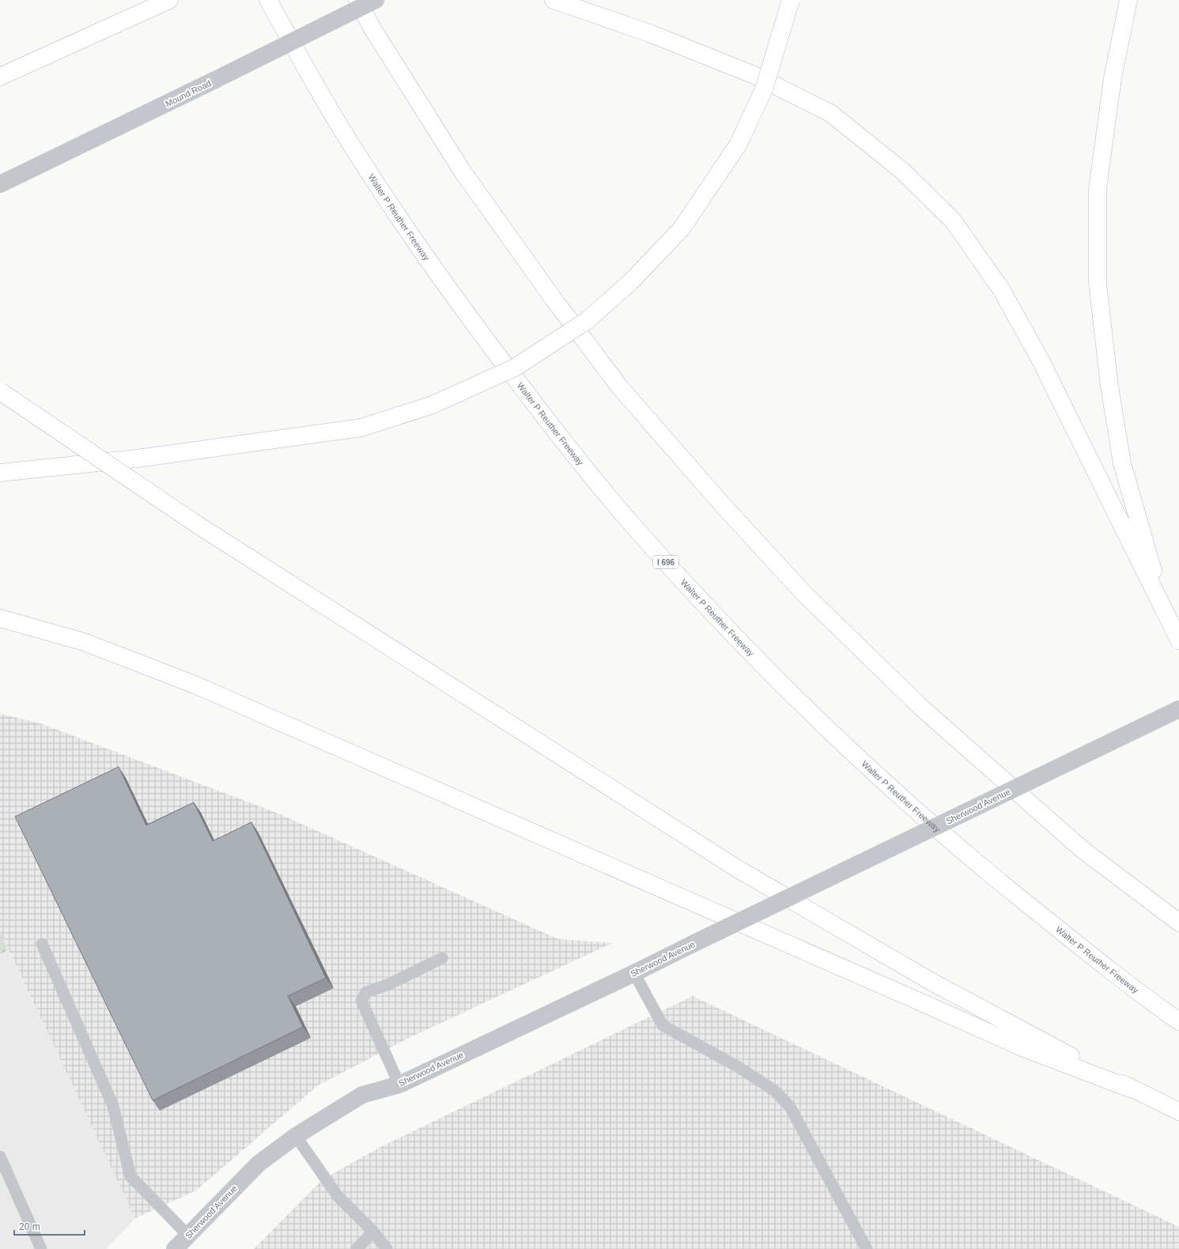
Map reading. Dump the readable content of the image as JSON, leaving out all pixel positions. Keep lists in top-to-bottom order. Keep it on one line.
{"streets":{"main road":["Walter P Reuther Freeway","I 696"],"street":["Mound Road","Sherwood Avenue"]},"scale_bar":"20 m"}
